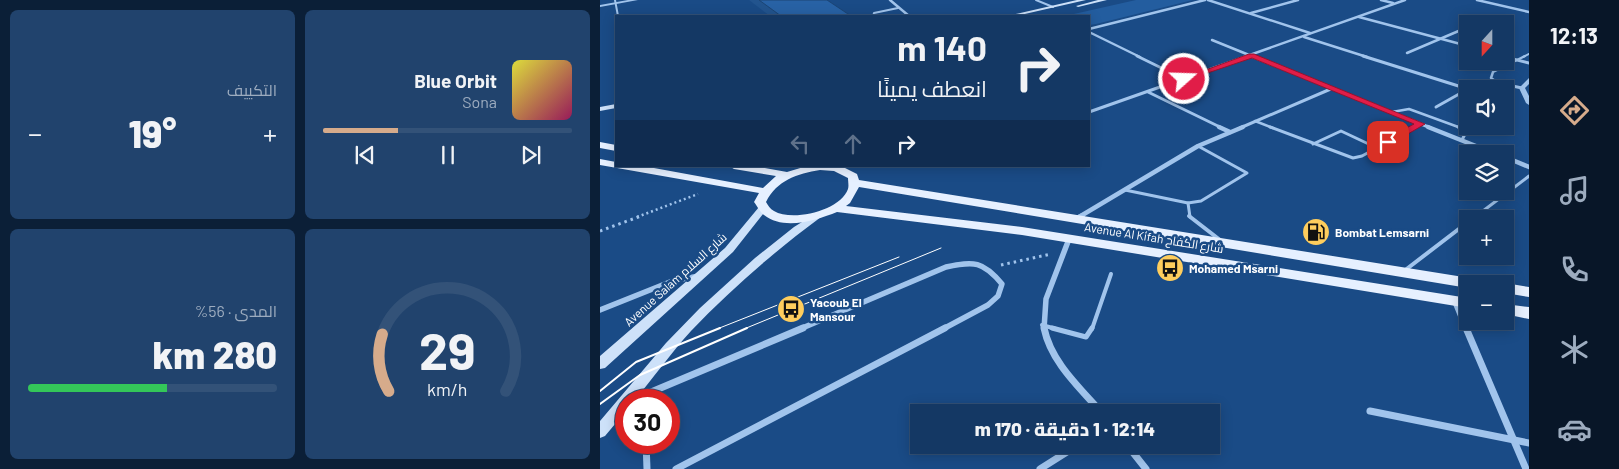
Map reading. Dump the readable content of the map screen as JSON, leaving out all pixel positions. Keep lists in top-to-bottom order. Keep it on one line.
{"streets":{"main road":["Avenue Al Kifah شارع الكفاح","Avenue Salam شارع السلام"]},"places":{"fuel station":["Bombat Lemsarni"],"bus stop":["Mohamed Msarni","Yacoub El Mansour"]},"north":"bottom","page":{"tabs":"12:13","tile":["التكييف",["المدى · 56%","280 km"]],"map_buttons":["+","−"],"turn":["140 m","انعطف يمينًا"],"song":["Blue Orbit","Sona"],"heat":["−","19°","+"],"limit":"30","trip":"12:14 · 1 دقيقة · 170 m","gauge":["29","km/h"]}}
